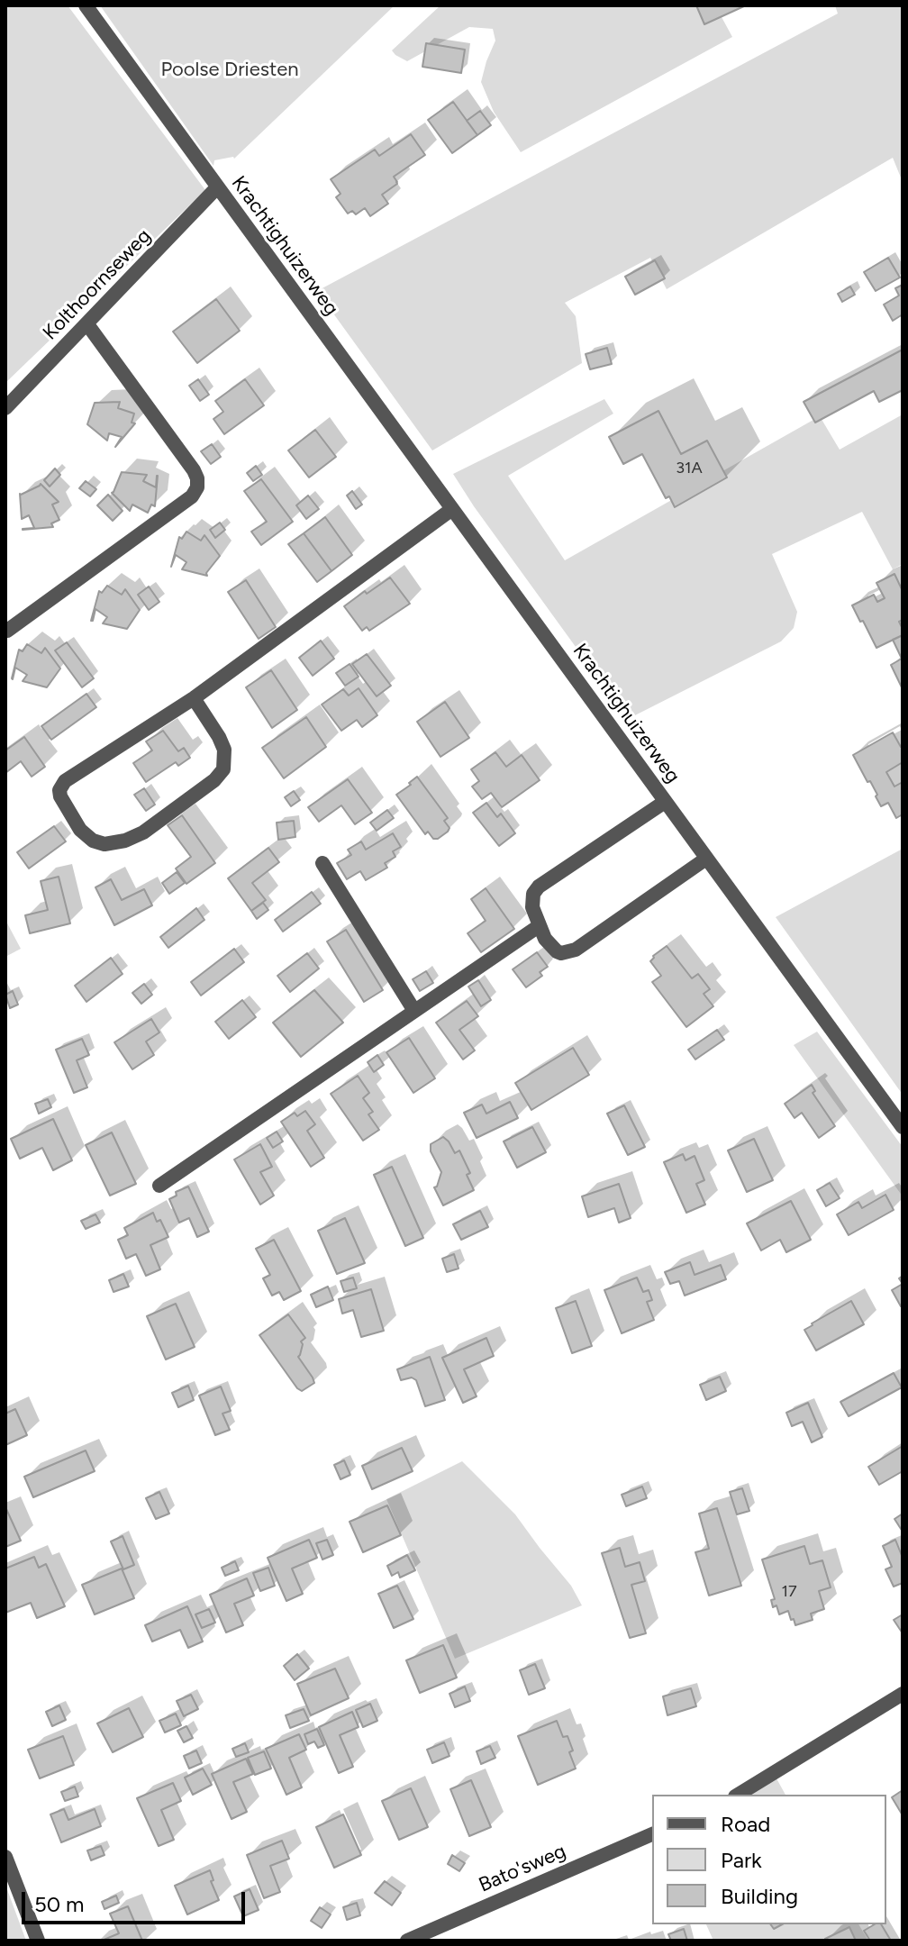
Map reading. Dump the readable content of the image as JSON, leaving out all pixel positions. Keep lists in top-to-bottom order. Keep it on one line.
{"streets":{"street":["Krachtighuizerweg","Kolthoornseweg","Bato'sweg"]},"crossings":[["Krachtighuizerweg","Kolthoornseweg"]],"parks":["Poolse Driesten"],"house_numbers":["31A","17"],"legend":["Road","Park","Building"],"scale_bar":"50 m"}
